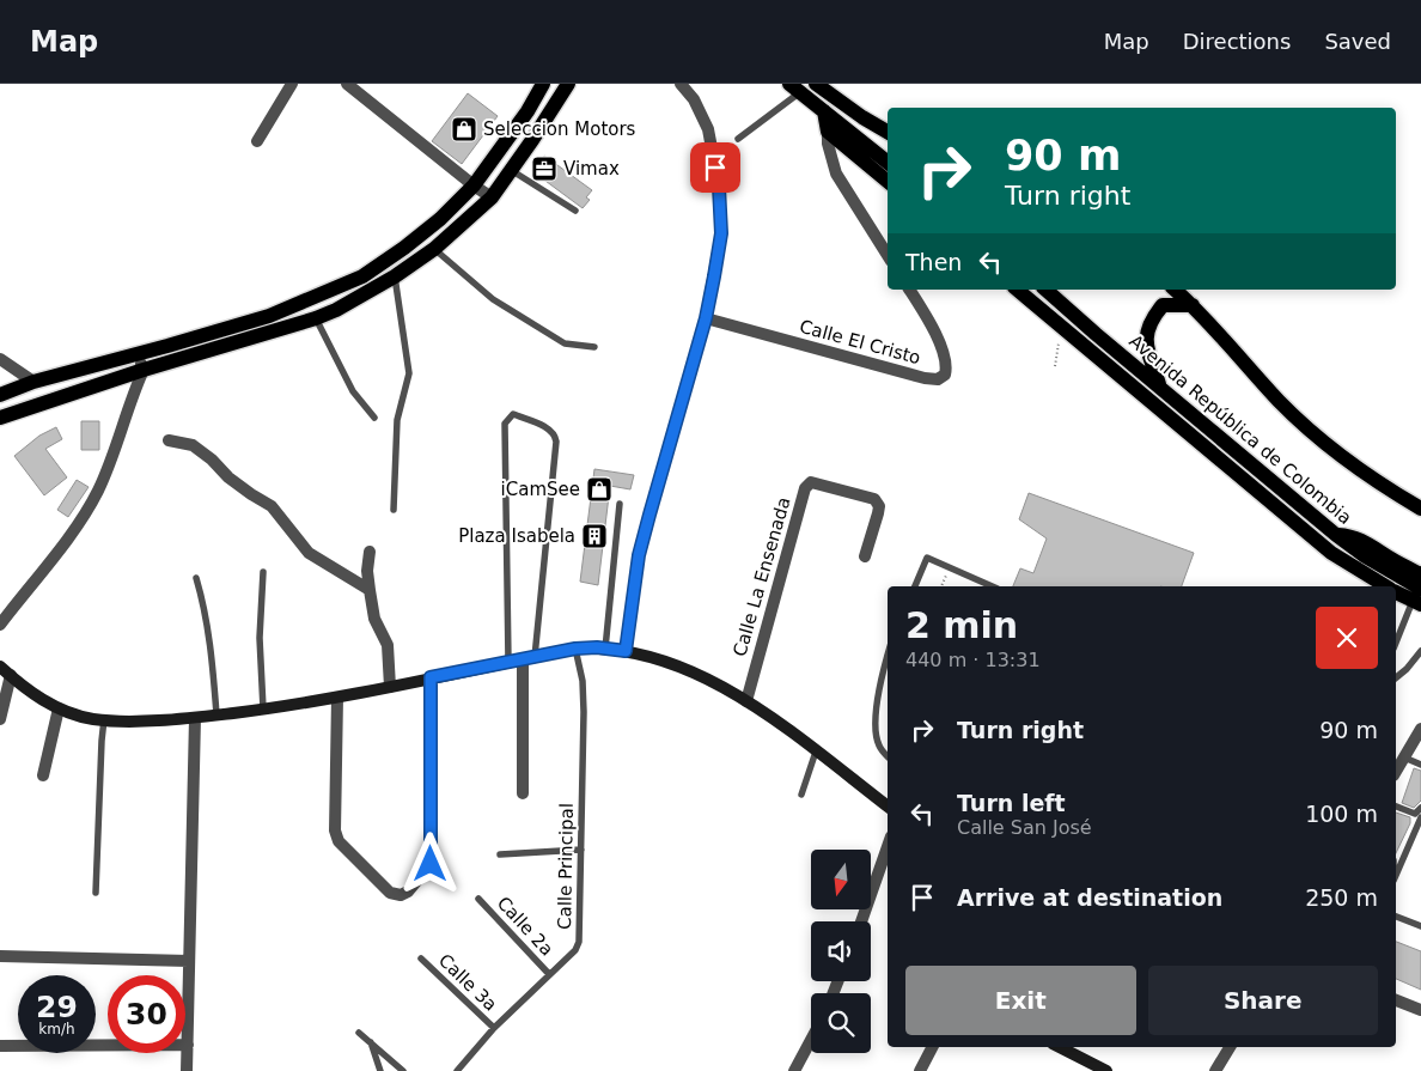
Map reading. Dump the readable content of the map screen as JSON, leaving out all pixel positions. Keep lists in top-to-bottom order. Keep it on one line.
{"streets":{"main road":["Avenida República de Colombia"],"street":["Calle El Cristo","Calle La Ensenada"],"lane":["Calle Principal","Calle 2a","Calle 3a"]},"crossings":[["Calle Principal","Calle 2a"],["Calle Principal","Calle 3a"]],"places":{"shop":["Seleccion Motors","iCamSee"],"office":["Vimax"],"building":["Plaza Isabela"]},"north":"bottom","page":{"header":"Map","nav":["Map","Directions","Saved"],"turn":["90 m","Turn right"],"then":"Then","heading":["2 min","440 m · 13:31"],"list":[{"name":"Turn right","value":"90 m"},{"name":"Turn left","note":"Calle San José","value":"100 m"},{"name":"Arrive at destination","value":"250 m"}],"buttons":["Exit","Share"],"speed":"29 km/h","limit":"30"}}
